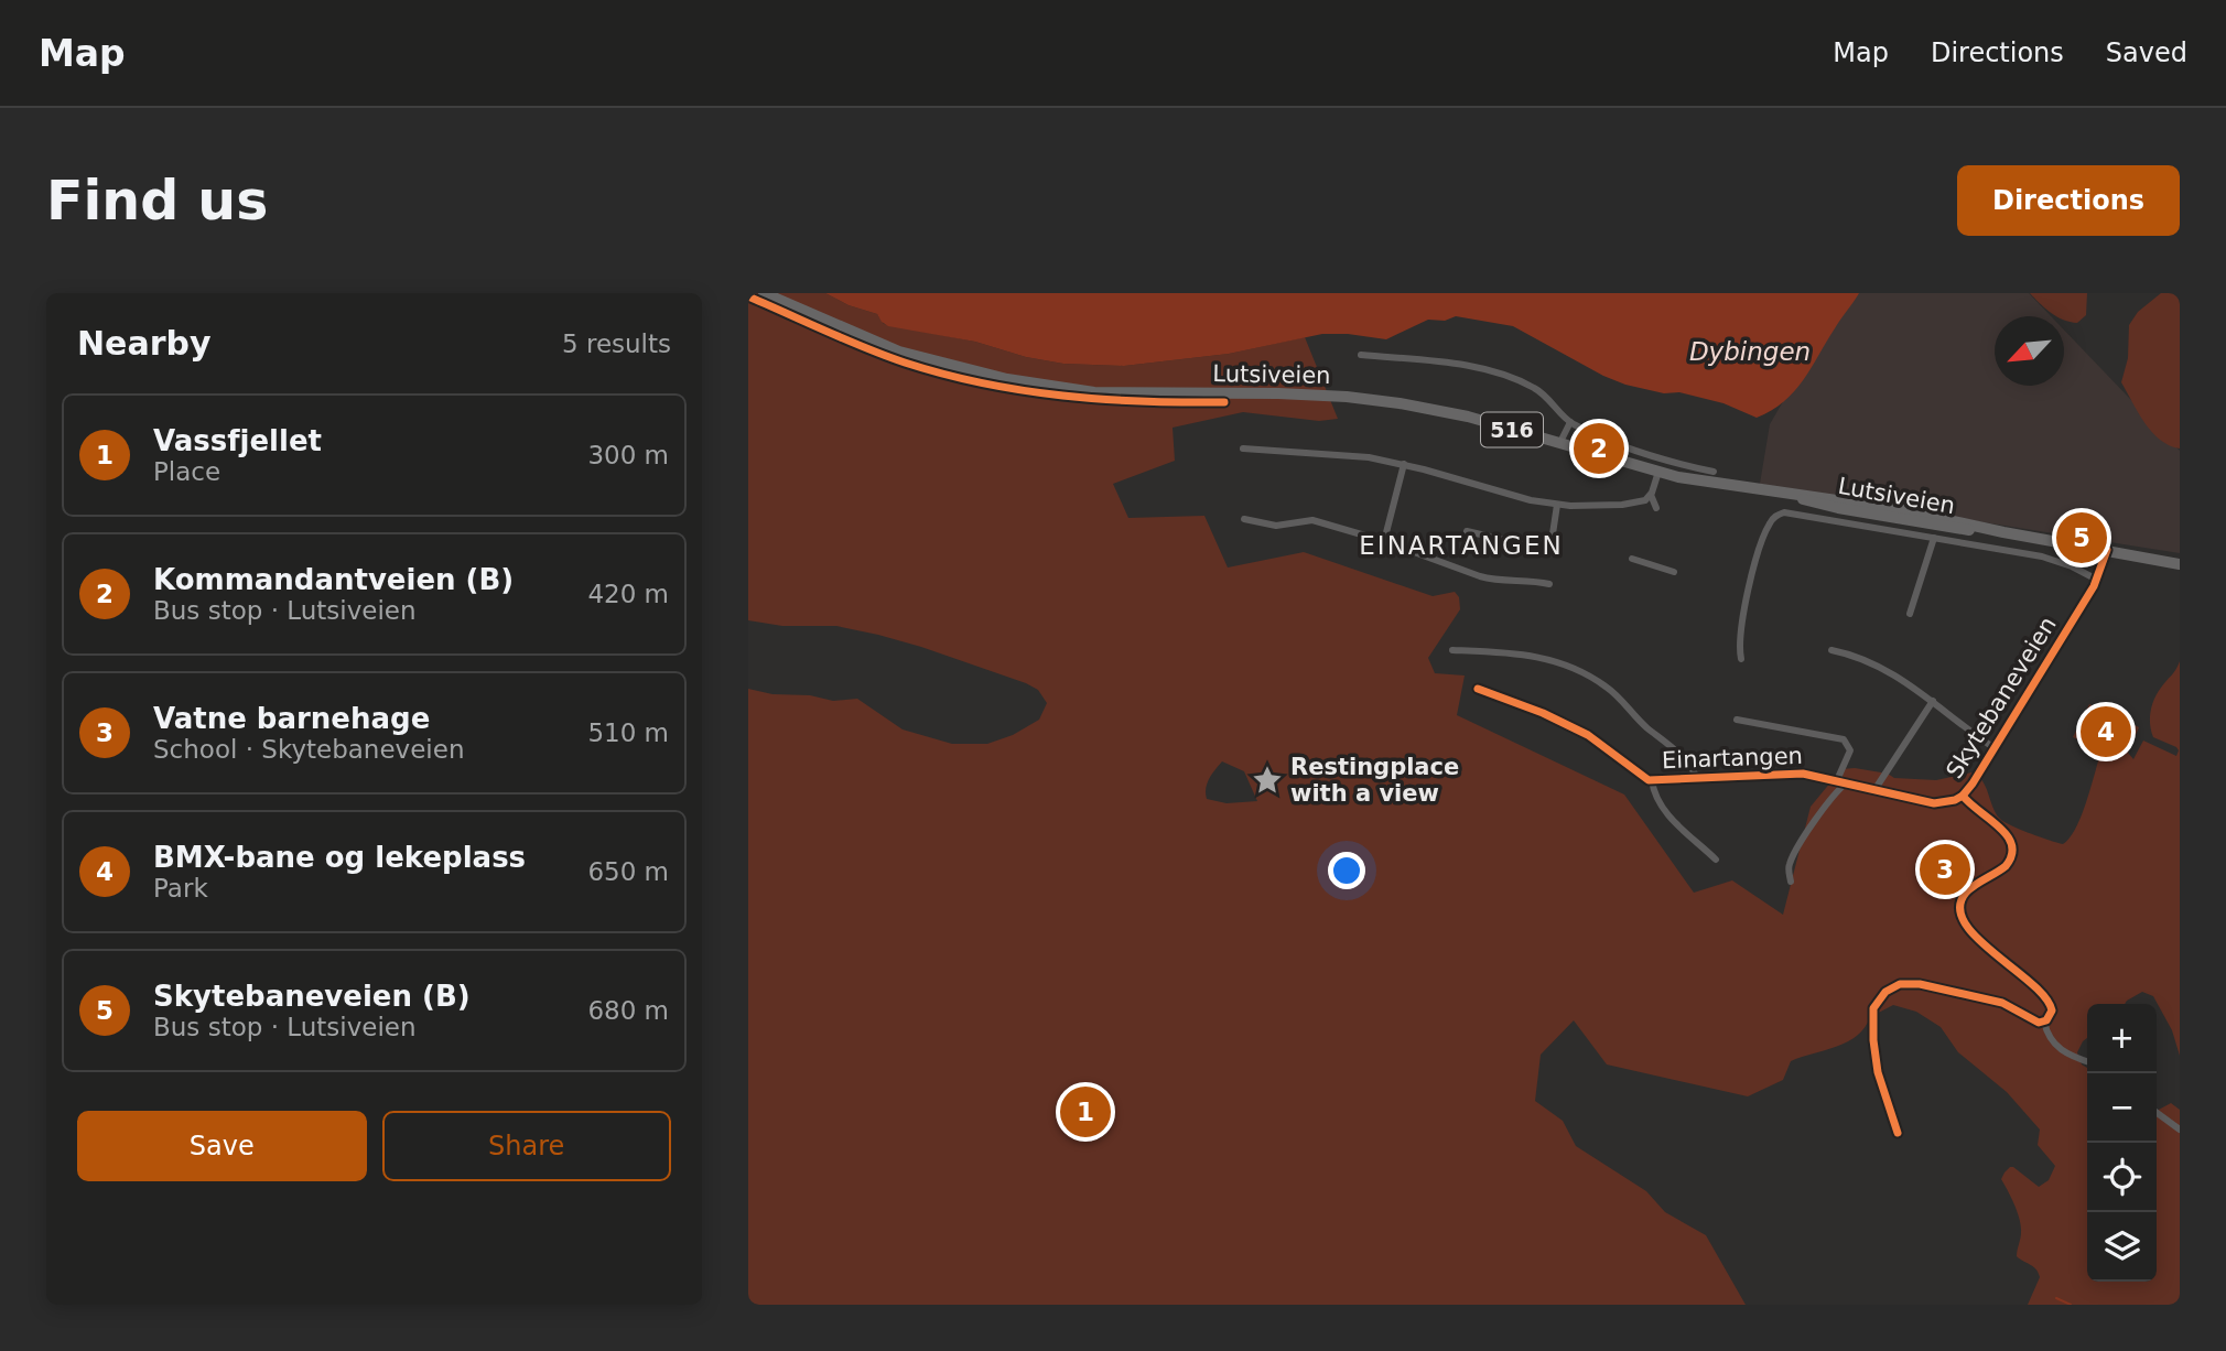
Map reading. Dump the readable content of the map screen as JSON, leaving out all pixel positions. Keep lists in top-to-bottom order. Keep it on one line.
{"streets":{"main road":["Lutsiveien","516"],"street":["Skytebaneveien","Einartangen"]},"crossings":[["Lutsiveien","Skytebaneveien"],["Skytebaneveien","Einartangen"]],"districts":["EINARTANGEN"],"water":["Dybingen"],"places":{"place":["Restingplace with a view"]},"north":"bottom left","page":{"header":"Map","nav":["Map","Directions","Saved"],"buttons":["Directions",["Save","Share"]],"title":"Find us","heading":["Nearby","5 results"],"list":[{"mark":"1","name":"Vassfjellet","note":"Place","value":"300 m"},{"mark":"2","name":"Kommandantveien (B)","note":"Bus stop · Lutsiveien","value":"420 m"},{"mark":"3","name":"Vatne barnehage","note":"School · Skytebaneveien","value":"510 m"},{"mark":"4","name":"BMX-bane og lekeplass","note":"Park","value":"650 m"},{"mark":"5","name":"Skytebaneveien (B)","note":"Bus stop · Lutsiveien","value":"680 m"}],"pins":["2","5","4","3","1"],"map_buttons":["+","−"]}}
